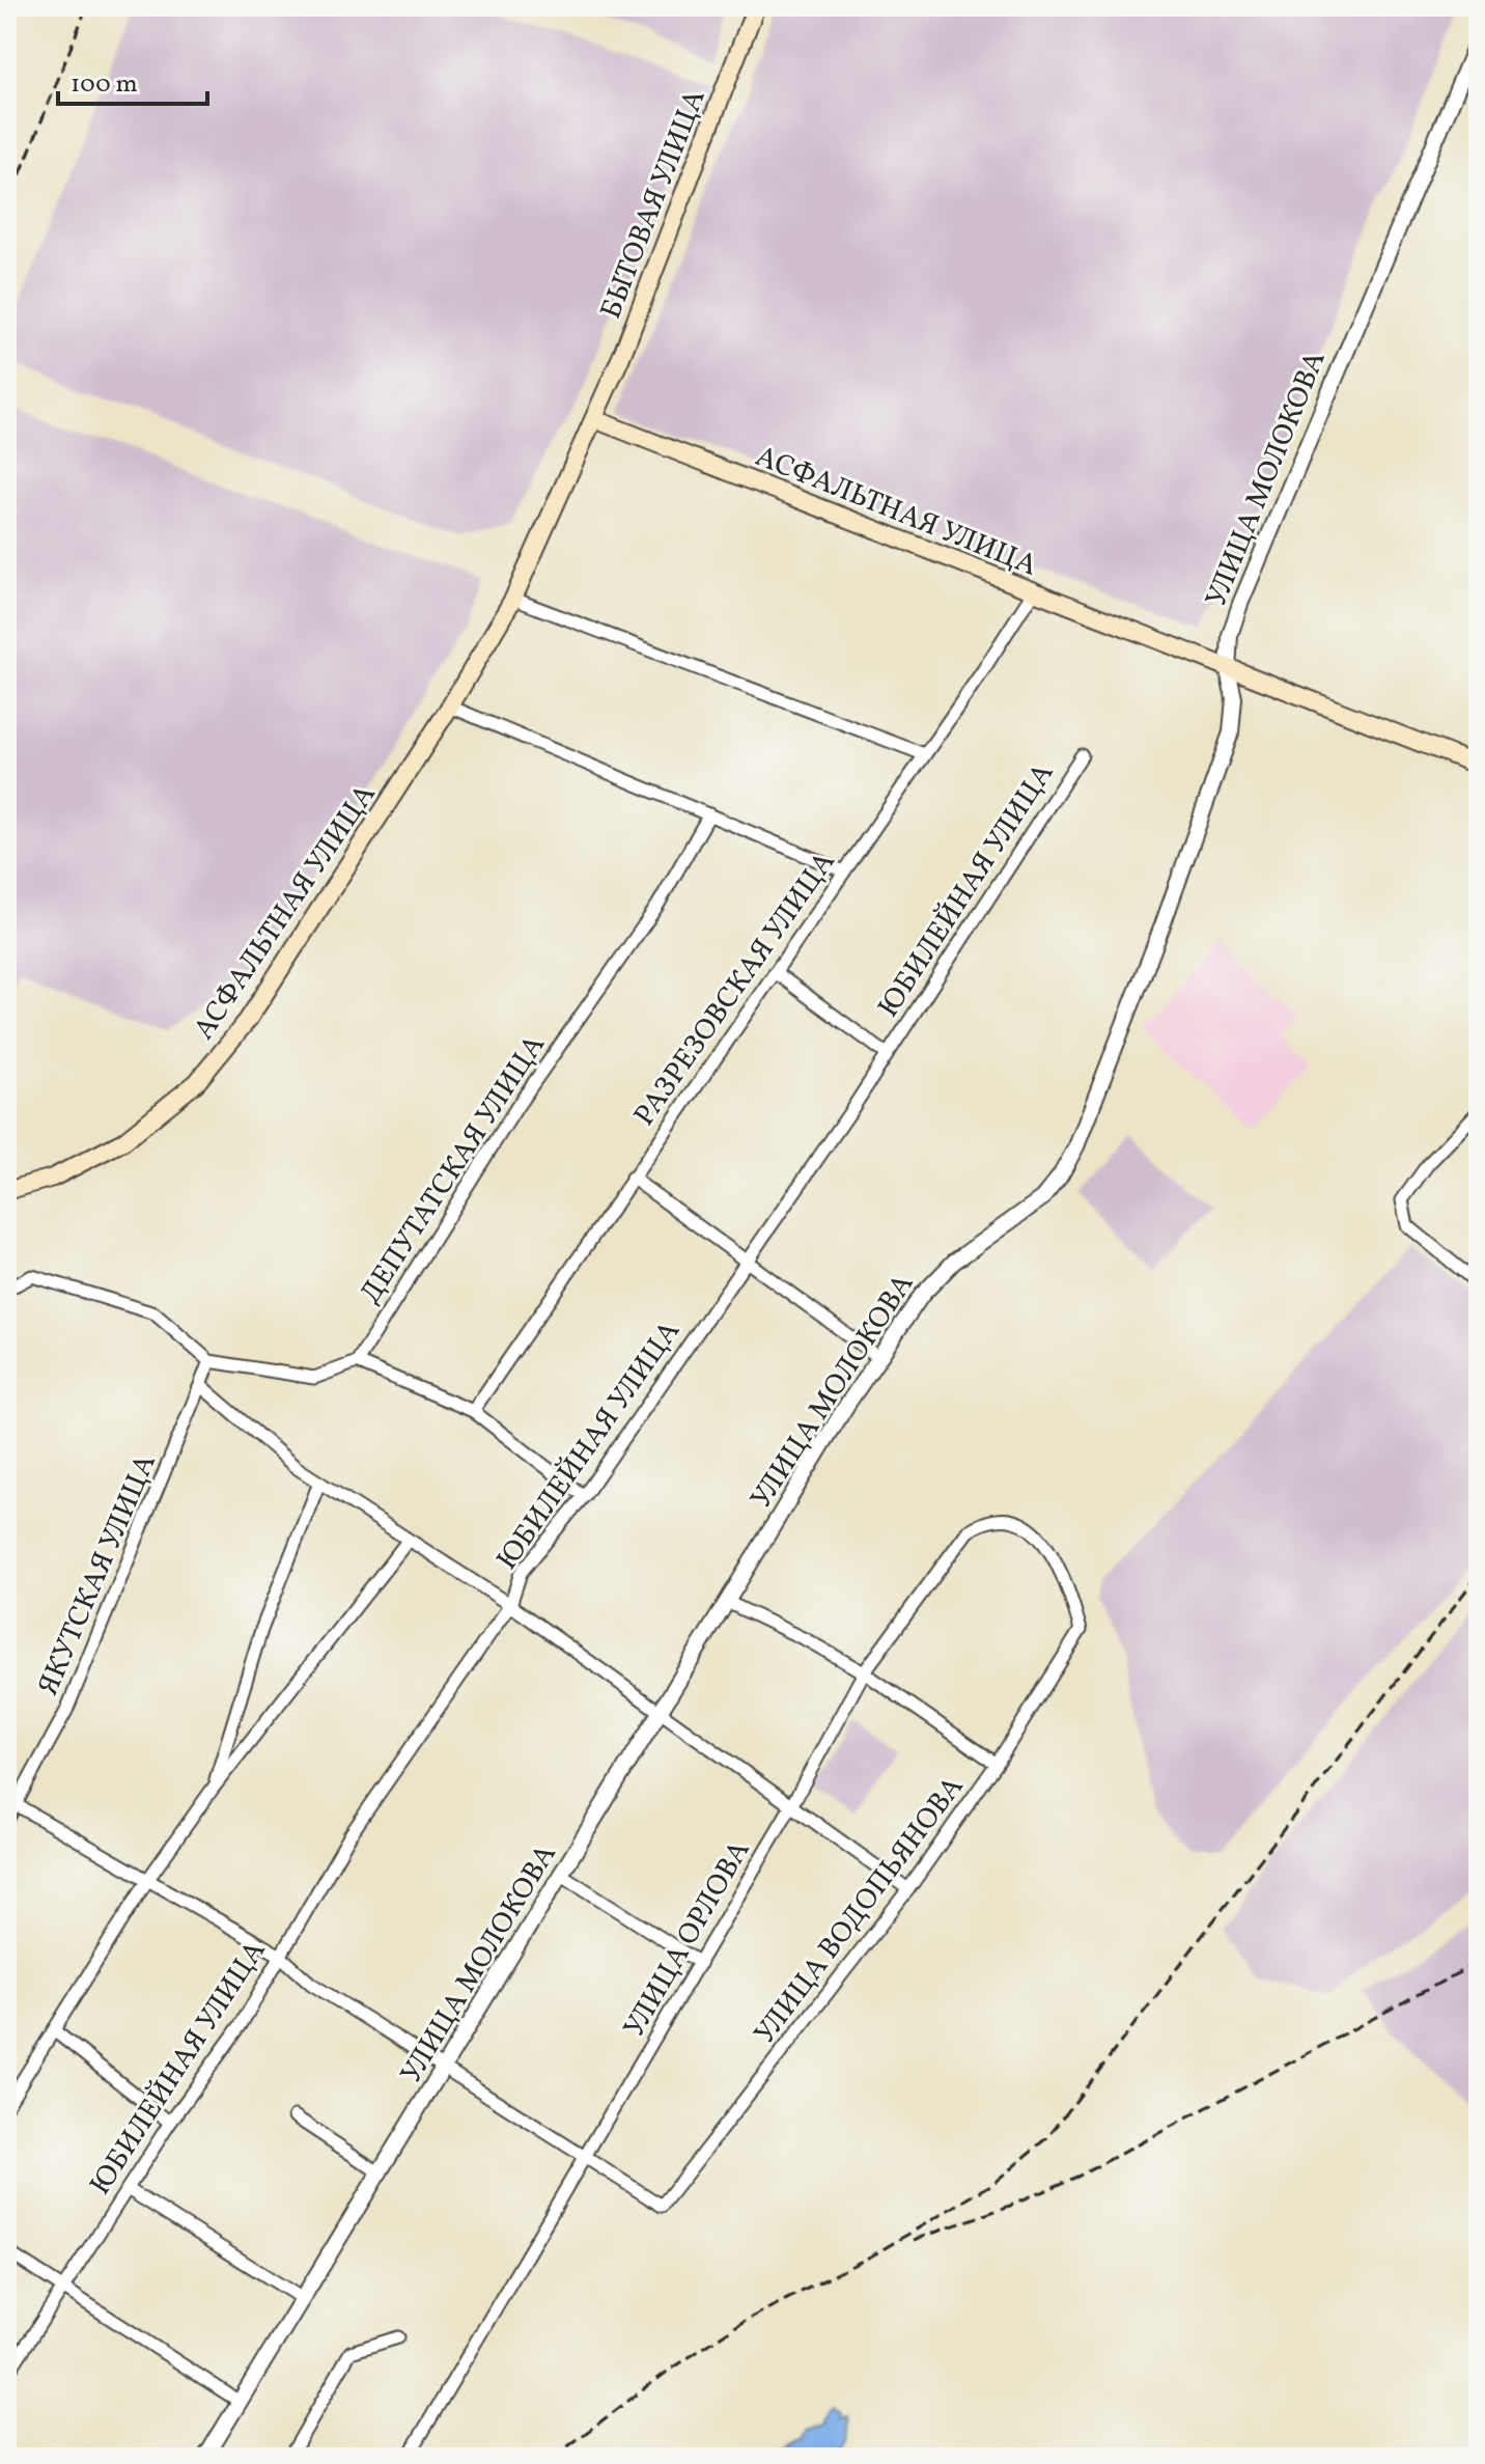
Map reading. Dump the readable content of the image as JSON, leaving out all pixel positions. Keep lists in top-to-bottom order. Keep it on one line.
{"streets":{"main road":["БЫТОВАЯ УЛИЦА","АСФАЛЬТНАЯ УЛИЦА"],"street":["УЛИЦА МОЛОКОВА","ЮБИЛЕЙНАЯ УЛИЦА","РАЗРЕЗОВСКАЯ УЛИЦА","ДЕПУТАТСКАЯ УЛИЦА","ЯКУТСКАЯ УЛИЦА","УЛИЦА ВОДОПЬЯНОВА","УЛИЦА ОРЛОВА"]},"crossings":[["БЫТОВАЯ УЛИЦА","АСФАЛЬТНАЯ УЛИЦА"],["УЛИЦА МОЛОКОВА","АСФАЛЬТНАЯ УЛИЦА"],["АСФАЛЬТНАЯ УЛИЦА","РАЗРЕЗОВСКАЯ УЛИЦА"],["УЛИЦА ВОДОПЬЯНОВА","УЛИЦА ОРЛОВА"]],"scale_bar":"100 m"}
